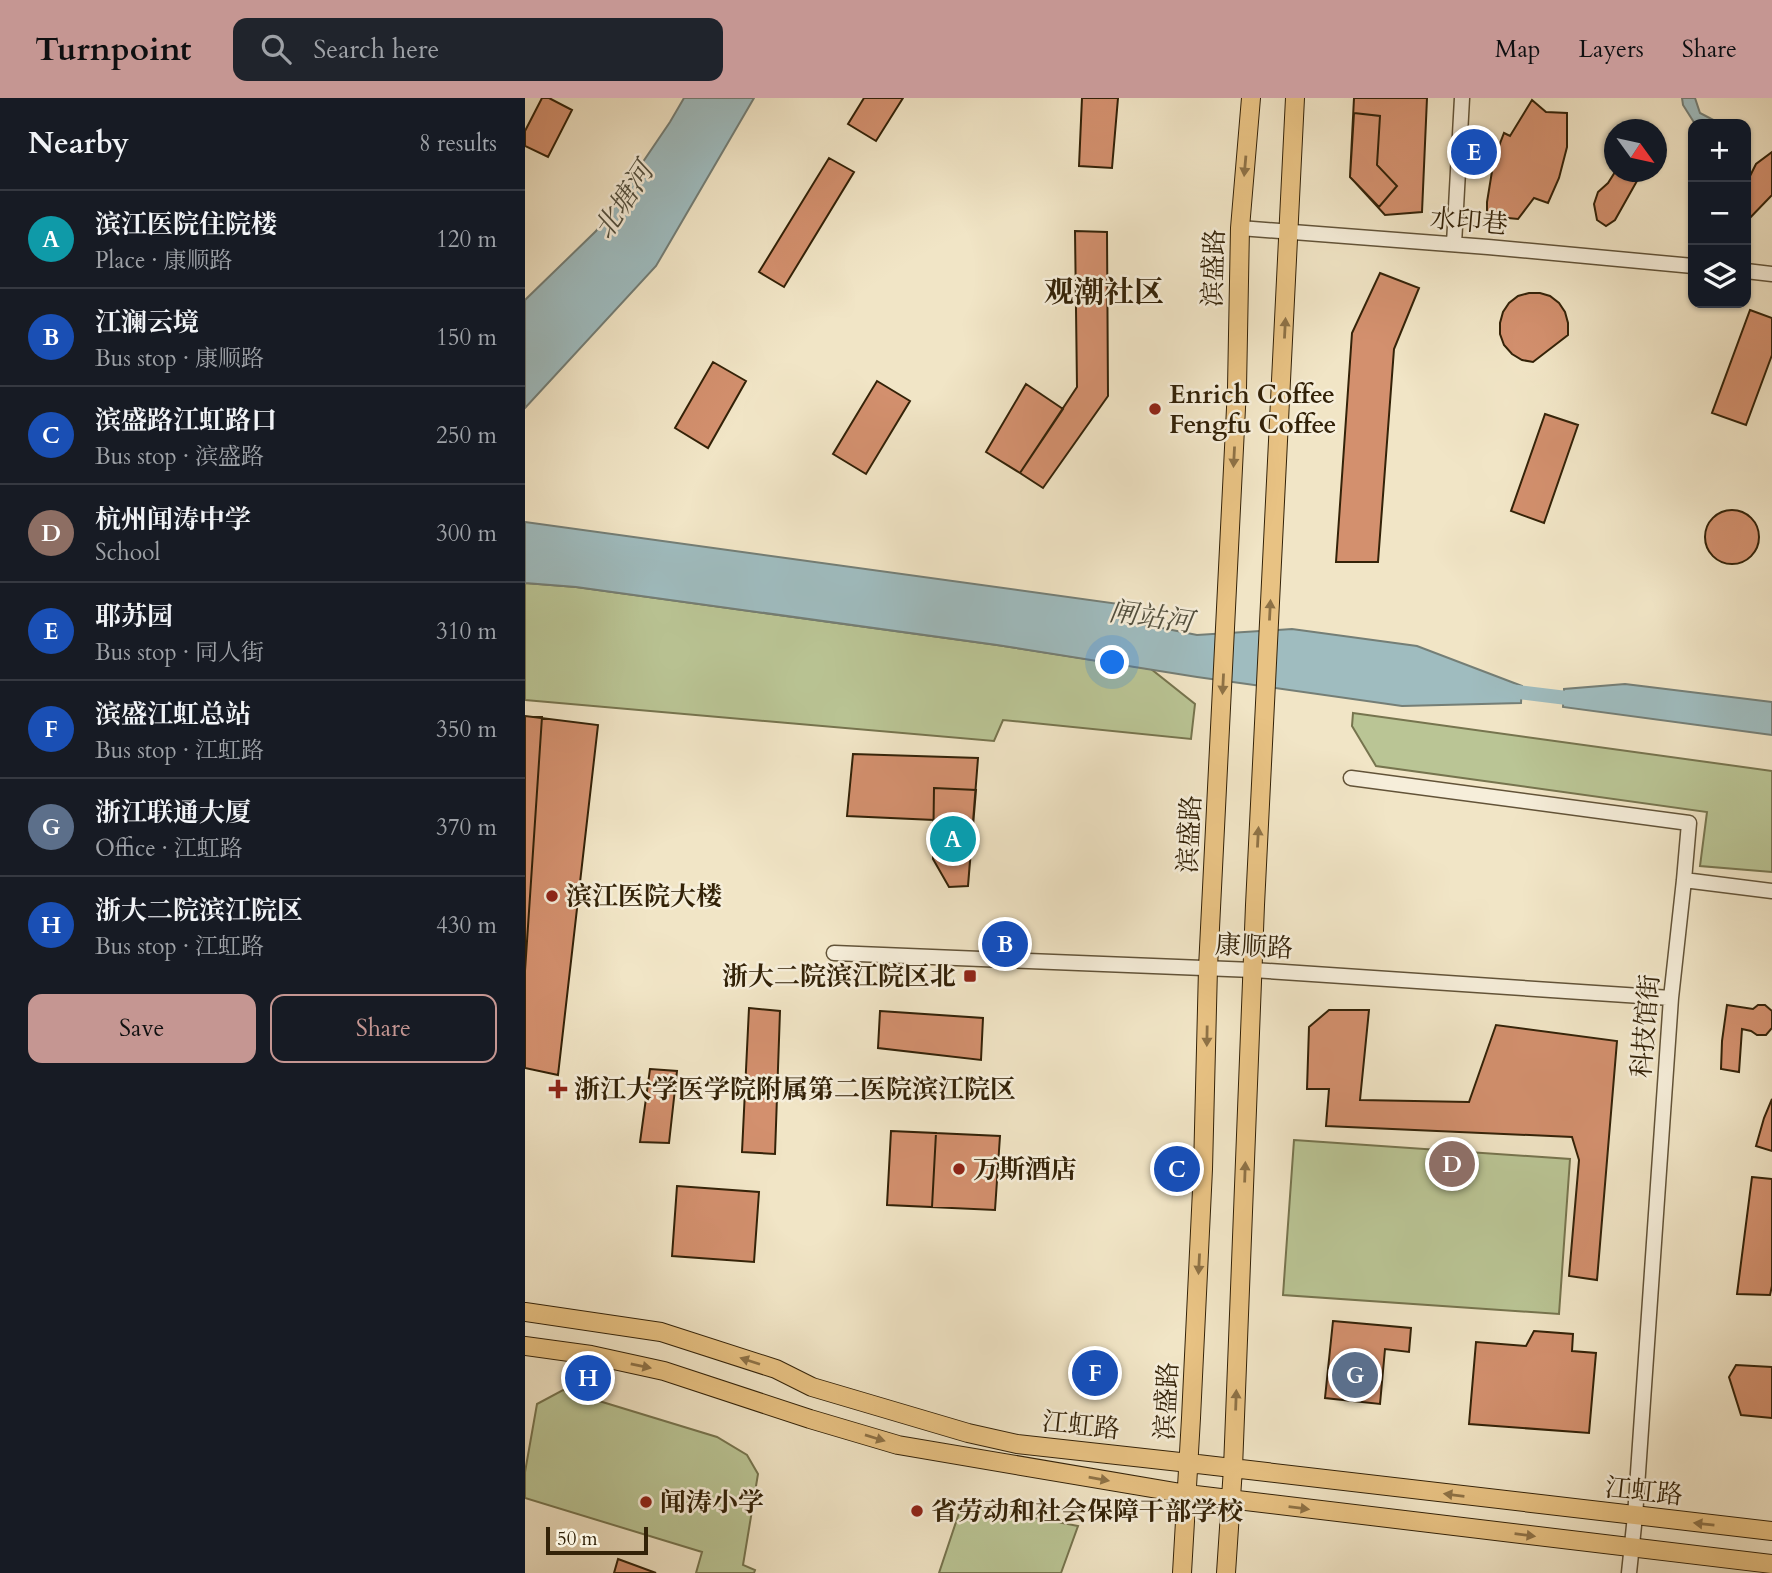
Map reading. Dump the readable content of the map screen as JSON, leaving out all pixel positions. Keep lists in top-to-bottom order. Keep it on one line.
{"streets":{"main road":["滨盛路","江虹路"],"street":["水印巷","康顺路","科技馆街"]},"crossings":[["水印巷","滨盛路"],["滨盛路","康顺路"],["滨盛路","江虹路"],["康顺路","科技馆街"],["科技馆街","江虹路"]],"districts":["观潮社区"],"water":["北塘河","闸站河"],"places":{"other":["Enrich Coffee Fengfu Coffee","滨江医院大楼","万斯酒店","闻涛小学","省劳动和社会保障干部学校"],"transit":["浙大二院滨江院区北"],"health":["浙江大学医学院附属第二医院滨江院区"]},"scale_bar":"50 m","north":"bottom right","page":{"header":"Turnpoint","search":"Search here","nav":["Map","Layers","Share"],"heading":["Nearby","8 results"],"map_buttons":["+","−"],"pins":["E","A","B","D","C","F","G","H"],"list":[{"mark":"A","name":"滨江医院住院楼","note":"Place · 康顺路","value":"120 m"},{"mark":"B","name":"江澜云境","note":"Bus stop · 康顺路","value":"150 m"},{"mark":"C","name":"滨盛路江虹路口","note":"Bus stop · 滨盛路","value":"250 m"},{"mark":"D","name":"杭州闻涛中学","note":"School","value":"300 m"},{"mark":"E","name":"耶苏园","note":"Bus stop · 同人街","value":"310 m"},{"mark":"F","name":"滨盛江虹总站","note":"Bus stop · 江虹路","value":"350 m"},{"mark":"G","name":"浙江联通大厦","note":"Office · 江虹路","value":"370 m"},{"mark":"H","name":"浙大二院滨江院区","note":"Bus stop · 江虹路","value":"430 m"}],"buttons":["Save","Share"],"scale":"50 m"}}
